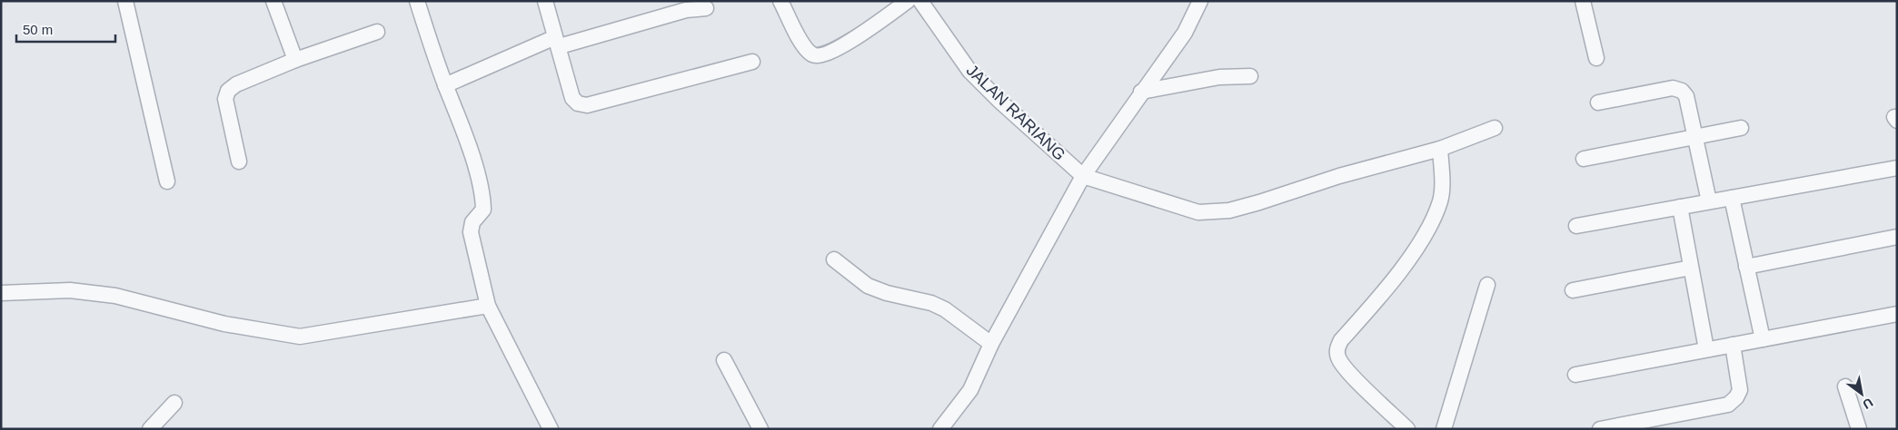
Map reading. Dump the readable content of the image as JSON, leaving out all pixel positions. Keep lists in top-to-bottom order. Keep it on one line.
{"streets":{"street":["JALAN RARIANG"]},"scale_bar":"50 m","north":"bottom right"}
